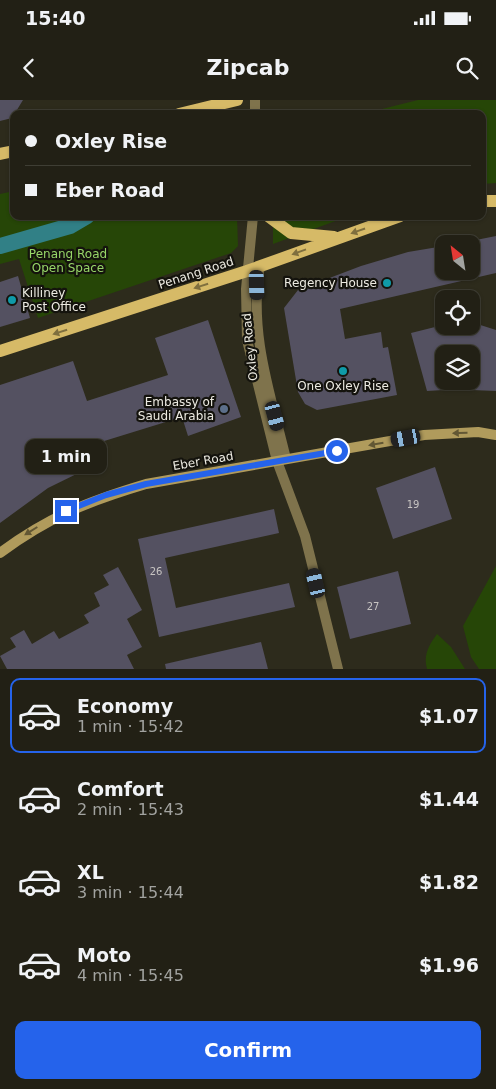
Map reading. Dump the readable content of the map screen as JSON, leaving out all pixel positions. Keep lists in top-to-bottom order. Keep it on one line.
{"streets":{"main road":["Penang Road","Eber Road"],"street":["Oxley Road"]},"crossings":[["Penang Road","Oxley Road"],["Oxley Road","Eber Road"]],"one_way":["Penang Road","Eber Road"],"parks":["Penang Road Open Space"],"places":["Regency House","Killiney Post Office","One Oxley Rise","Embassy of Saudi Arabia"],"house_numbers":["19","26","27"],"north":"top left","page":{"status":"15:40","header":"Zipcab","banner":["Oxley Rise","Eber Road"],"bubble":"1 min","list":[{"name":"Economy","note":"1 min · 15:42","value":"$1.07"},{"name":"Comfort","note":"2 min · 15:43","value":"$1.44"},{"name":"XL","note":"3 min · 15:44","value":"$1.82"},{"name":"Moto","note":"4 min · 15:45","value":"$1.96"}],"buttons":"Confirm"}}
